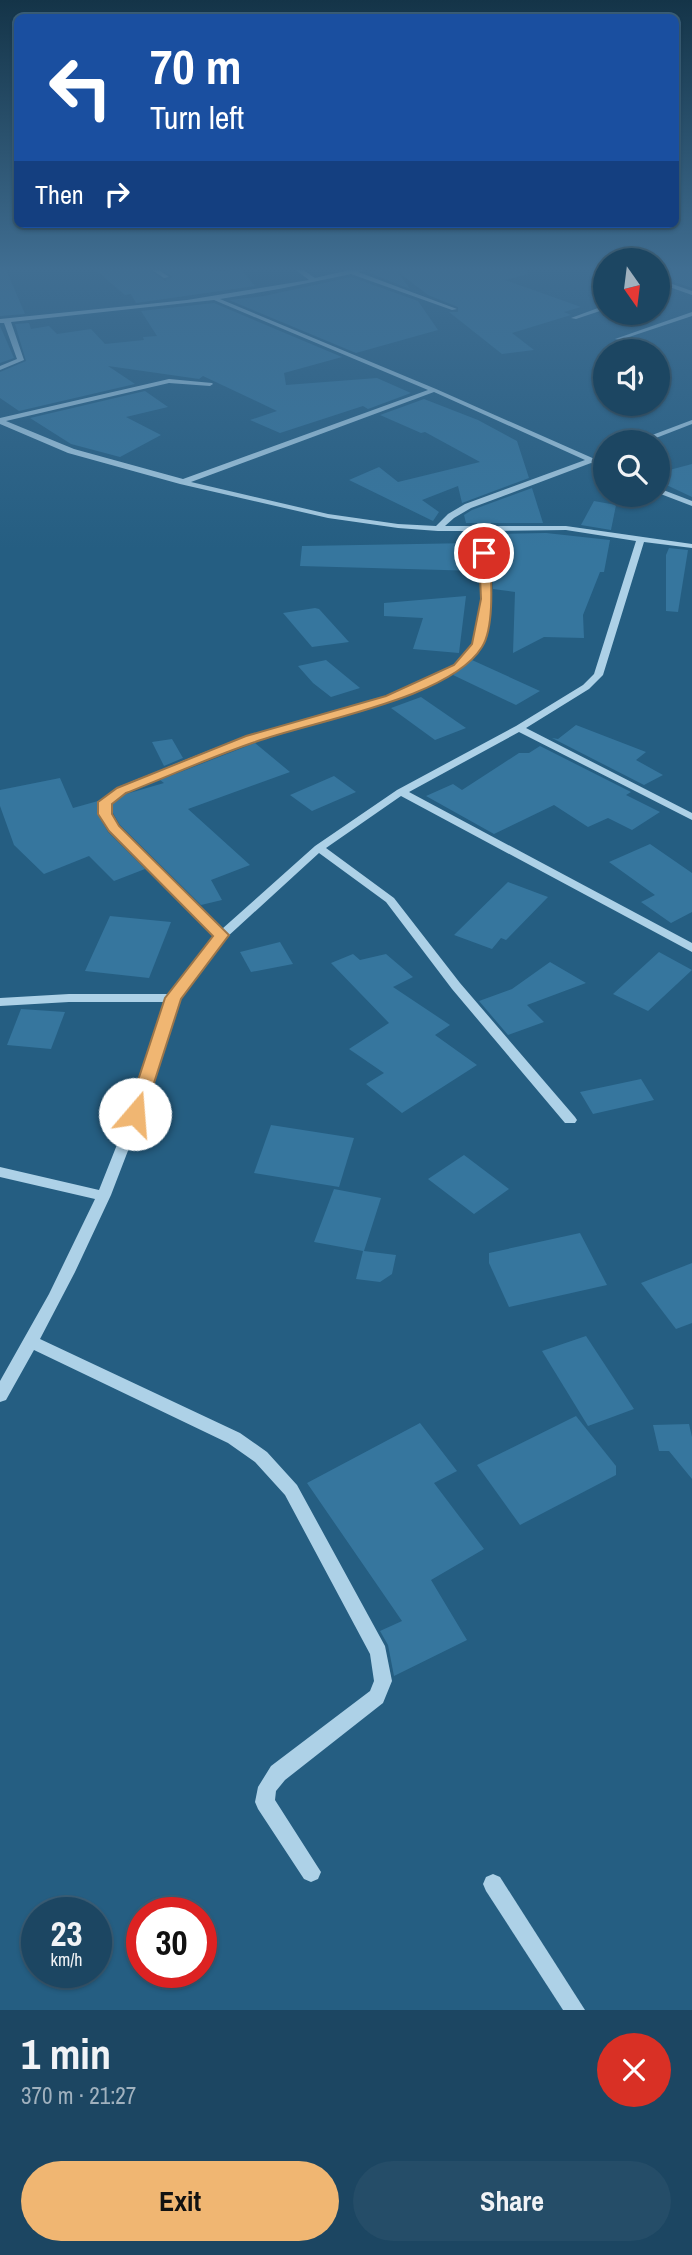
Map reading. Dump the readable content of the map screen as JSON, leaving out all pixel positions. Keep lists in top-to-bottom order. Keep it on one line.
{"north":"bottom","page":{"turn":["70 m","Turn left"],"then":"Then","speed":"23 km/h","limit":"30","heading":["1 min","370 m · 21:27"],"buttons":["Exit","Share"]}}
